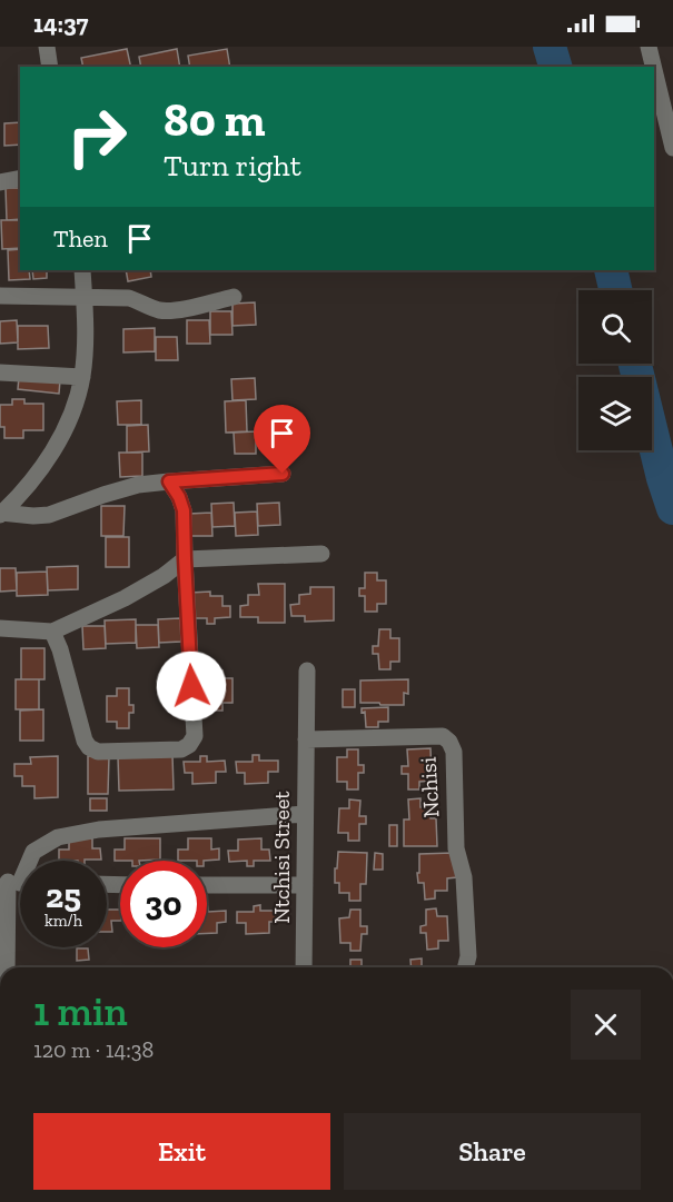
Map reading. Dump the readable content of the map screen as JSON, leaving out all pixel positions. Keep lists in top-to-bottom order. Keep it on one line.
{"streets":{"street":["Nchisi","Ntchisi Street"]},"crossings":[["Nchisi","Ntchisi Street"]],"page":{"status":"14:37","turn":["80 m","Turn right"],"then":"Then","speed":"25 km/h","limit":"30","heading":["1 min","120 m · 14:38"],"buttons":["Exit","Share"]}}
